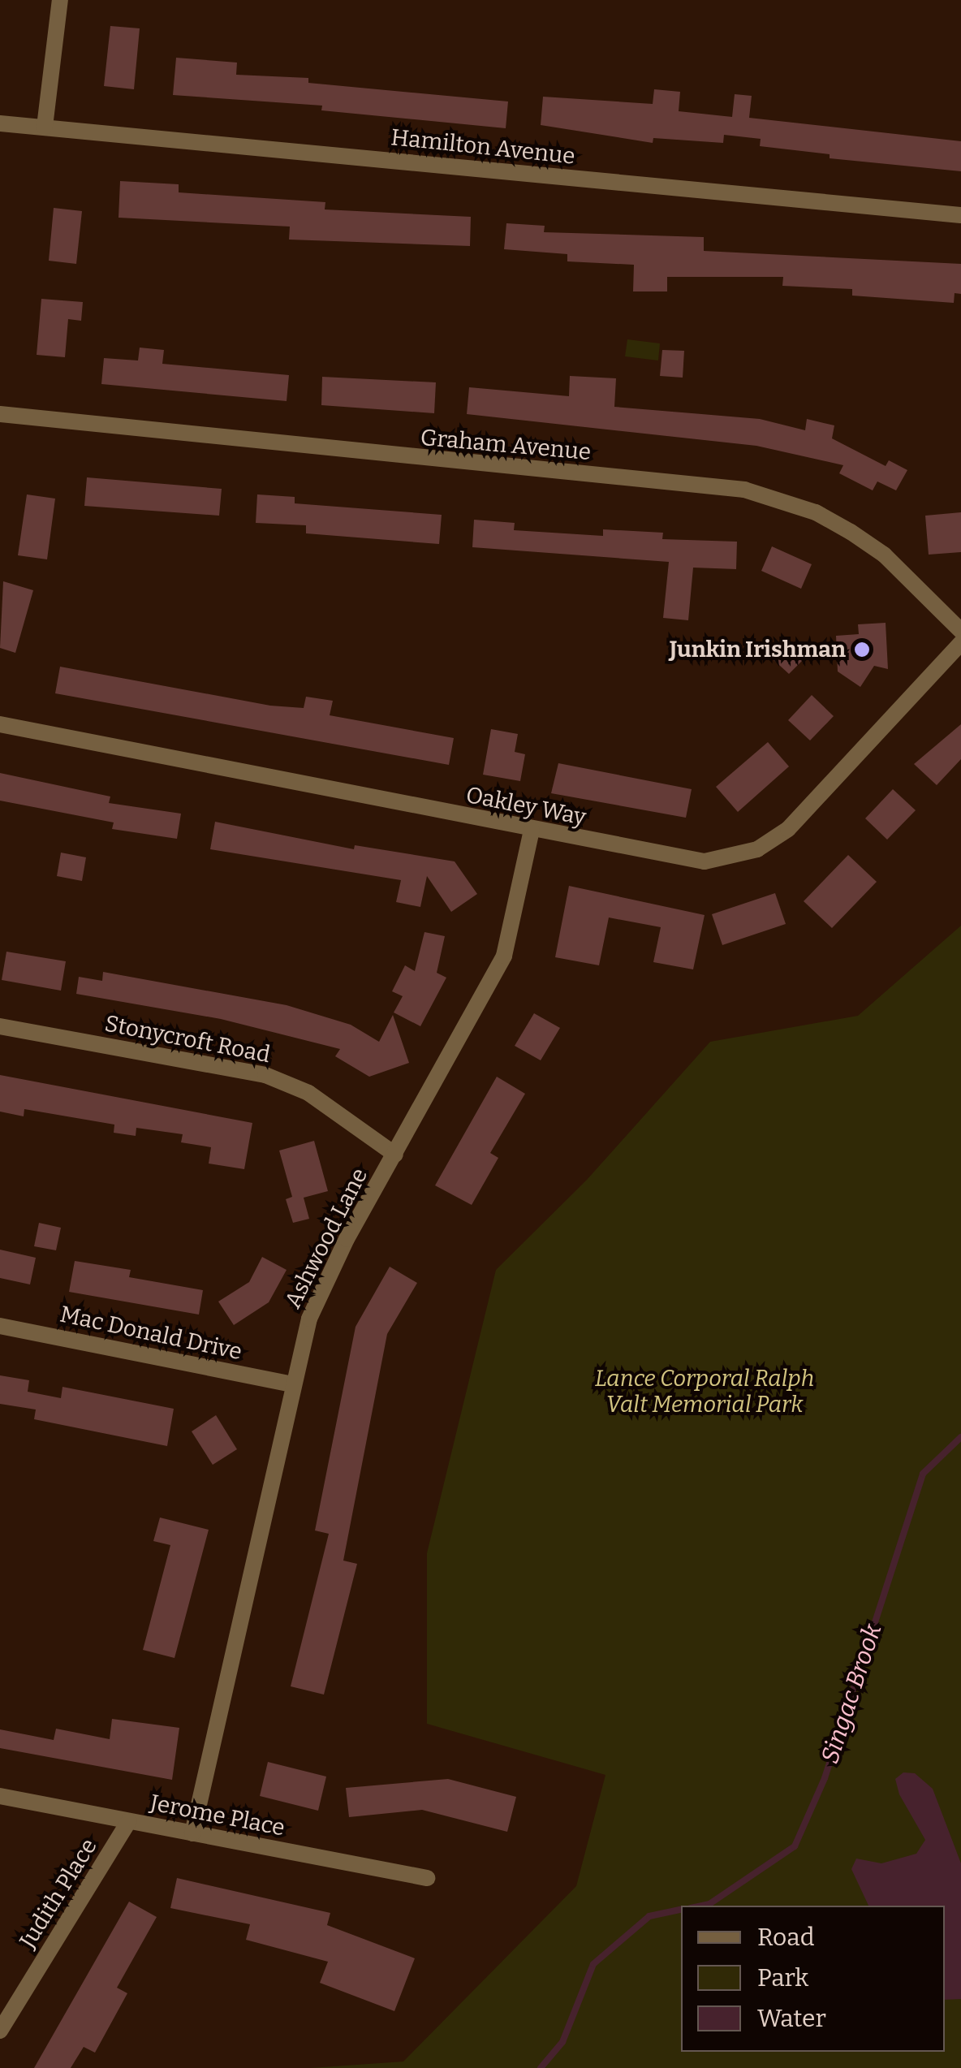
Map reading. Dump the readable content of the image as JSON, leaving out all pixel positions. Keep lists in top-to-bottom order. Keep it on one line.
{"streets":{"street":["Hamilton Avenue","Graham Avenue","Oakley Way","Stonycroft Road","Ashwood Lane","Mac Donald Drive","Jerome Place","Judith Place"]},"crossings":[["Oakley Way","Ashwood Lane"],["Stonycroft Road","Ashwood Lane"],["Ashwood Lane","Mac Donald Drive"],["Ashwood Lane","Jerome Place"],["Jerome Place","Judith Place"]],"water":["Singac Brook"],"parks":["Lance Corporal Ralph Valt Memorial Park"],"places":["Junkin Irishman"],"legend":["Road","Park","Water"]}
